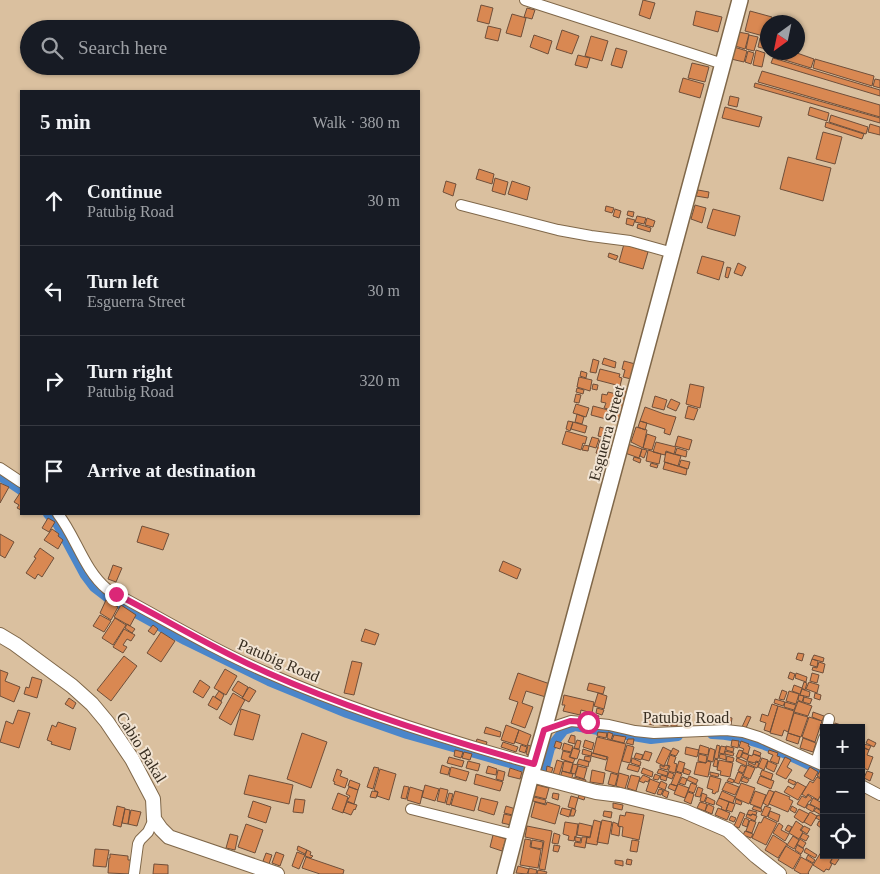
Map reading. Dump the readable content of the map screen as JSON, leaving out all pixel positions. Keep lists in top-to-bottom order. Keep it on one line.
{"streets":{"main road":["Esguerra Street"],"street":["Patubig Road","Cabio Bakal"]},"crossings":[["Esguerra Street","Patubig Road"]],"north":"bottom left","page":{"search":"Search here","heading":["5 min","Walk · 380 m"],"list":[["Continue","Patubig Road","30 m"],["Turn left","Esguerra Street","30 m"],["Turn right","Patubig Road","320 m"],"Arrive at destination"],"map_buttons":["+","−"]}}
